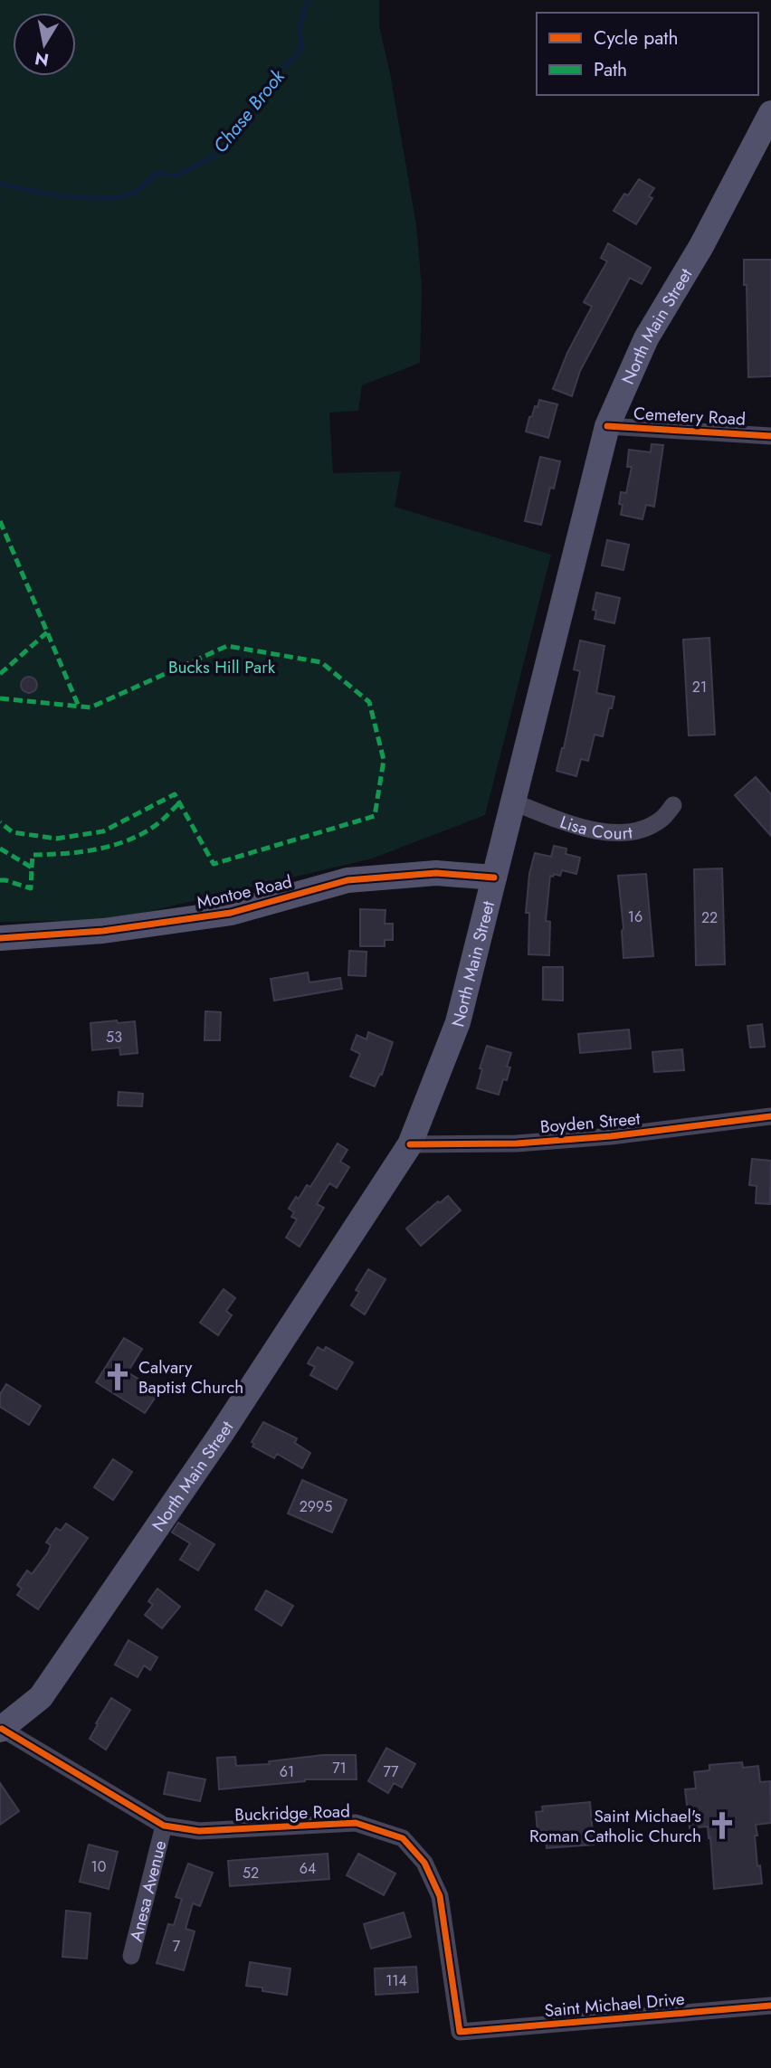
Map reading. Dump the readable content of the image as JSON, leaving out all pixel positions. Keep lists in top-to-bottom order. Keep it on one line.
{"streets":{"main road":["North Main Street","Montoe Road"],"street":["Cemetery Road","Lisa Court","Boyden Street","Buckridge Road","Anesa Avenue","Saint Michael Drive"]},"crossings":[["North Main Street","Cemetery Road"],["North Main Street","Lisa Court"],["North Main Street","Montoe Road"],["North Main Street","Boyden Street"],["North Main Street","Buckridge Road"],["Buckridge Road","Anesa Avenue"],["Buckridge Road","Saint Michael Drive"]],"water":["Chase Brook"],"parks":["Bucks Hill Park"],"places":{"church":["Calvary Baptist Church","Saint Michael's Roman Catholic Church"]},"house_numbers":["21","16","22","53","2995","71","61","77","10","64","52","7","114"],"legend":["Cycle path","Path"],"north":"bottom"}
